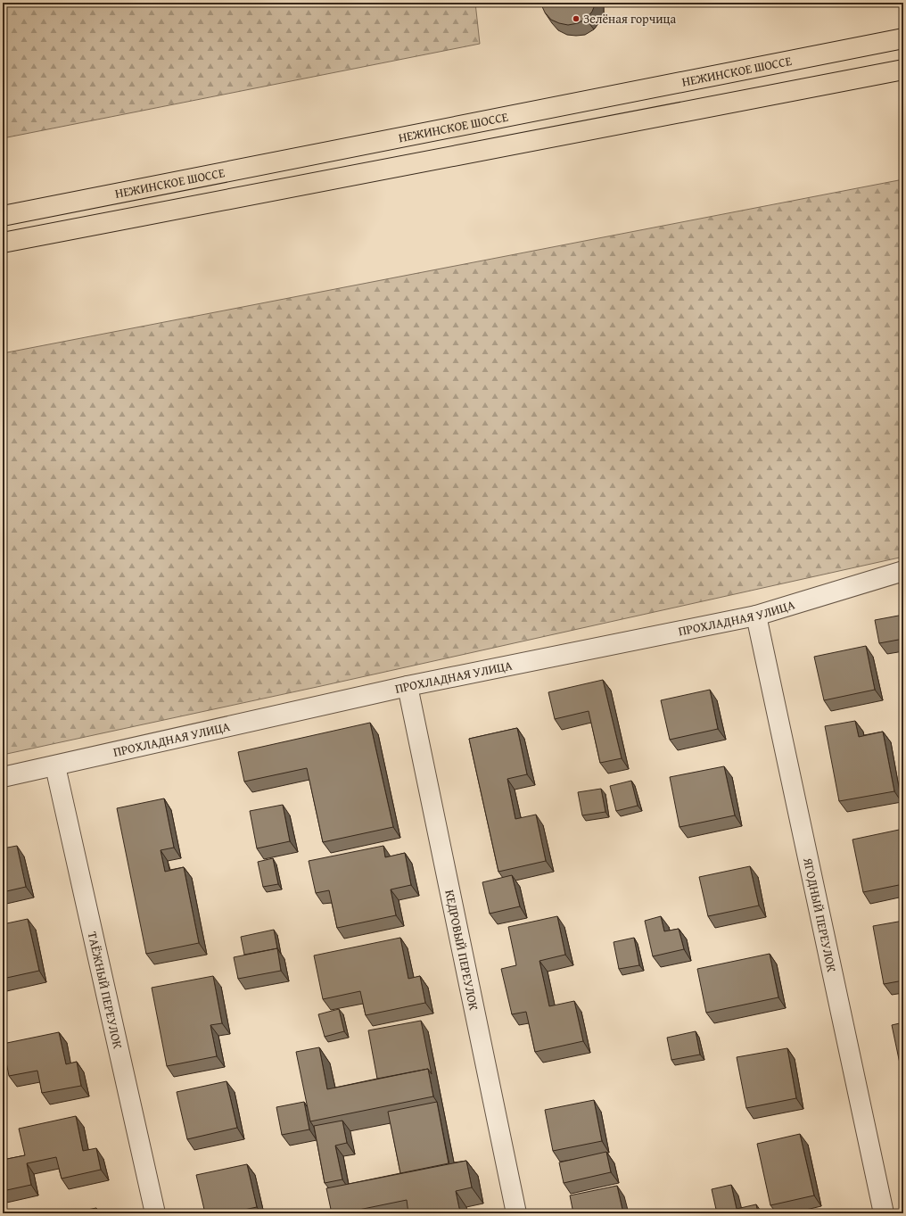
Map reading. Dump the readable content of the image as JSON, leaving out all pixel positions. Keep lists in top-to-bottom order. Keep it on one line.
{"streets":{"main road":["НЕЖИНСКОЕ ШОССЕ"],"street":["ПРОХЛАДНАЯ УЛИЦА","ЯГОДНЫЙ ПЕРЕУЛОК","КЕДРОВЫЙ ПЕРЕУЛОК","ТАЁЖНЫЙ ПЕРЕУЛОК"]},"crossings":[["ПРОХЛАДНАЯ УЛИЦА","ЯГОДНЫЙ ПЕРЕУЛОК"],["ПРОХЛАДНАЯ УЛИЦА","КЕДРОВЫЙ ПЕРЕУЛОК"],["ПРОХЛАДНАЯ УЛИЦА","ТАЁЖНЫЙ ПЕРЕУЛОК"]],"places":["Зелёная горчица"]}
